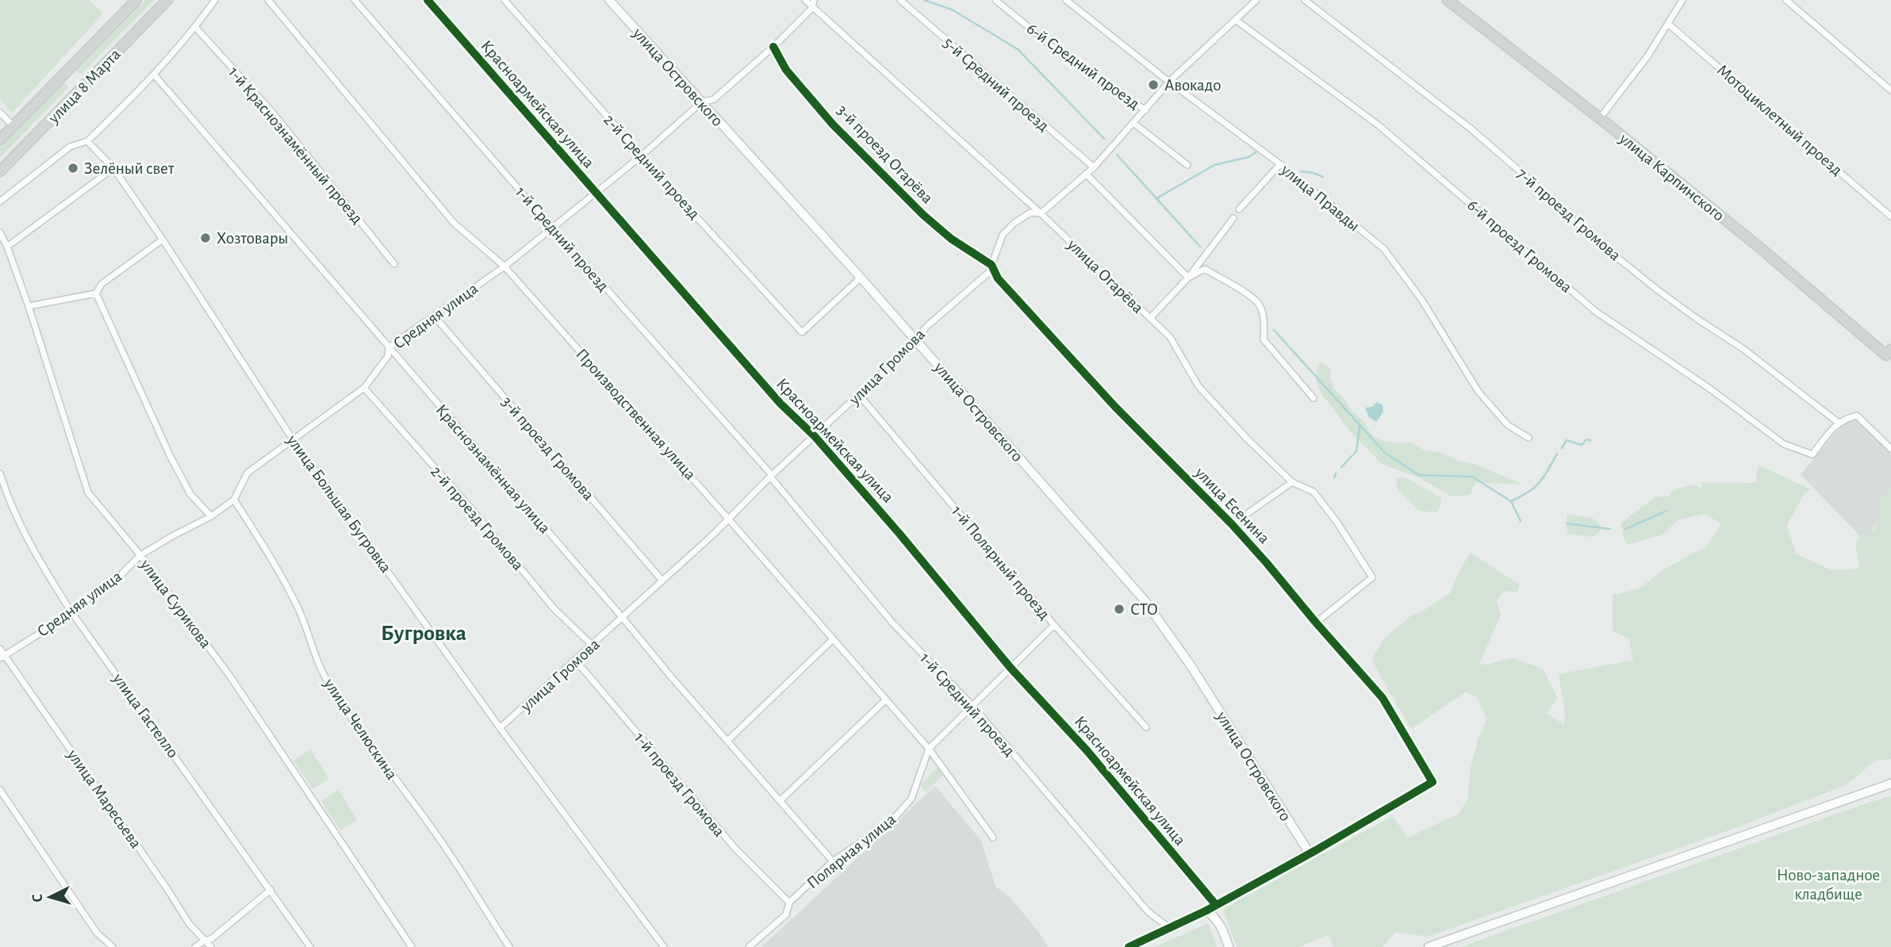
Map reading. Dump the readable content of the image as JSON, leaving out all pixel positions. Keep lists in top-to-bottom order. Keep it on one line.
{"streets":{"main road":["улица 8 Марта","улица Карпинского"],"street":["6-й Средний проезд","улица Островского","5-й Средний проезд","Красноармейская улица","Мотоциклетный проезд","1-й Краснознамённый проезд","3-й проезд Огарёва","2-й Средний проезд","улица Правды","7-й проезд Громова","1-й Средний проезд","6-й проезд Громова","улица Огарёва","Средняя улица","улица Громова","Производственная улица","3-й проезд Громова","Краснознамённая улица","улица Большая Бугровка","улица Есенина","2-й проезд Громова","1-й Полярный проезд","улица Сурикова","улица Гастелло","улица Челюскина","1-й проезд Громова","улица Маресьева","Полярная улица"]},"crossings":[["6-й Средний проезд","улица Громова"],["улица Островского","2-й Средний проезд"],["улица Островского","Средняя улица"],["улица Островского","улица Громова"],["улица Островского","улица Есенина"],["5-й Средний проезд","улица Громова"],["Красноармейская улица","Средняя улица"],["Красноармейская улица","улица Громова"],["Красноармейская улица","Полярная улица"],["3-й проезд Огарёва","Средняя улица"],["3-й проезд Огарёва","улица Громова"],["3-й проезд Огарёва","улица Есенина"],["2-й Средний проезд","Средняя улица"],["улица Правды","улица Громова"],["7-й проезд Громова","6-й проезд Громова"],["1-й Средний проезд","Средняя улица"],["1-й Средний проезд","улица Громова"],["1-й Средний проезд","Полярная улица"],["6-й проезд Громова","улица Громова"],["улица Огарёва","Средняя улица"],["улица Огарёва","улица Громова"],["улица Огарёва","улица Есенина"],["Средняя улица","Производственная улица"],["Средняя улица","3-й проезд Громова"],["Средняя улица","Краснознамённая улица"],["Средняя улица","улица Большая Бугровка"],["Средняя улица","2-й проезд Громова"],["Средняя улица","улица Сурикова"],["Средняя улица","улица Гастелло"],["Средняя улица","улица Челюскина"],["Средняя улица","улица Маресьева"],["улица Громова","Производственная улица"],["улица Громова","3-й проезд Громова"],["улица Громова","Краснознамённая улица"],["улица Громова","улица Большая Бугровка"],["улица Громова","улица Есенина"],["улица Громова","2-й проезд Громова"],["улица Громова","1-й Полярный проезд"],["улица Громова","1-й проезд Громова"],["Производственная улица","Полярная улица"],["Краснознамённая улица","Полярная улица"],["1-й Полярный проезд","Полярная улица"],["1-й проезд Громова","Полярная улица"]],"districts":["Бугровка"],"parks":["Ново-западное кладбище"],"places":["Авокадо","Зелёный свет","Хозтовары","СТО"],"north":"left"}
